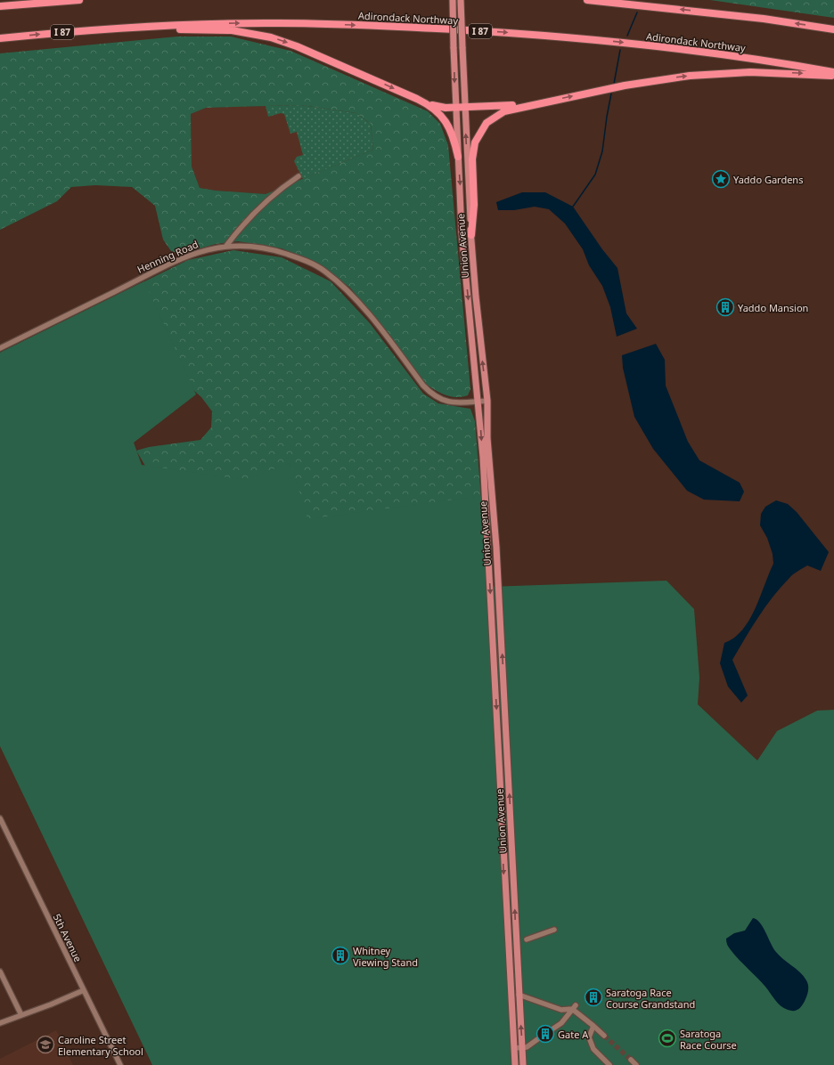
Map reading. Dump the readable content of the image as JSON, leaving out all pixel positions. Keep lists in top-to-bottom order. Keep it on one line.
{"streets":{"highway":["Adirondack Northway","I 87"],"main road":["Union Avenue"],"street":["Henning Road","5th Avenue"]},"crossings":[["Union Avenue","Henning Road"]],"places":{"place":["Yaddo Gardens"],"building":["Yaddo Mansion","Whitney Viewing Stand","Saratoga Race Course Grandstand","Gate A"],"sports":["Saratoga Race Course"],"school or university":["Caroline Street Elementary School"]}}
